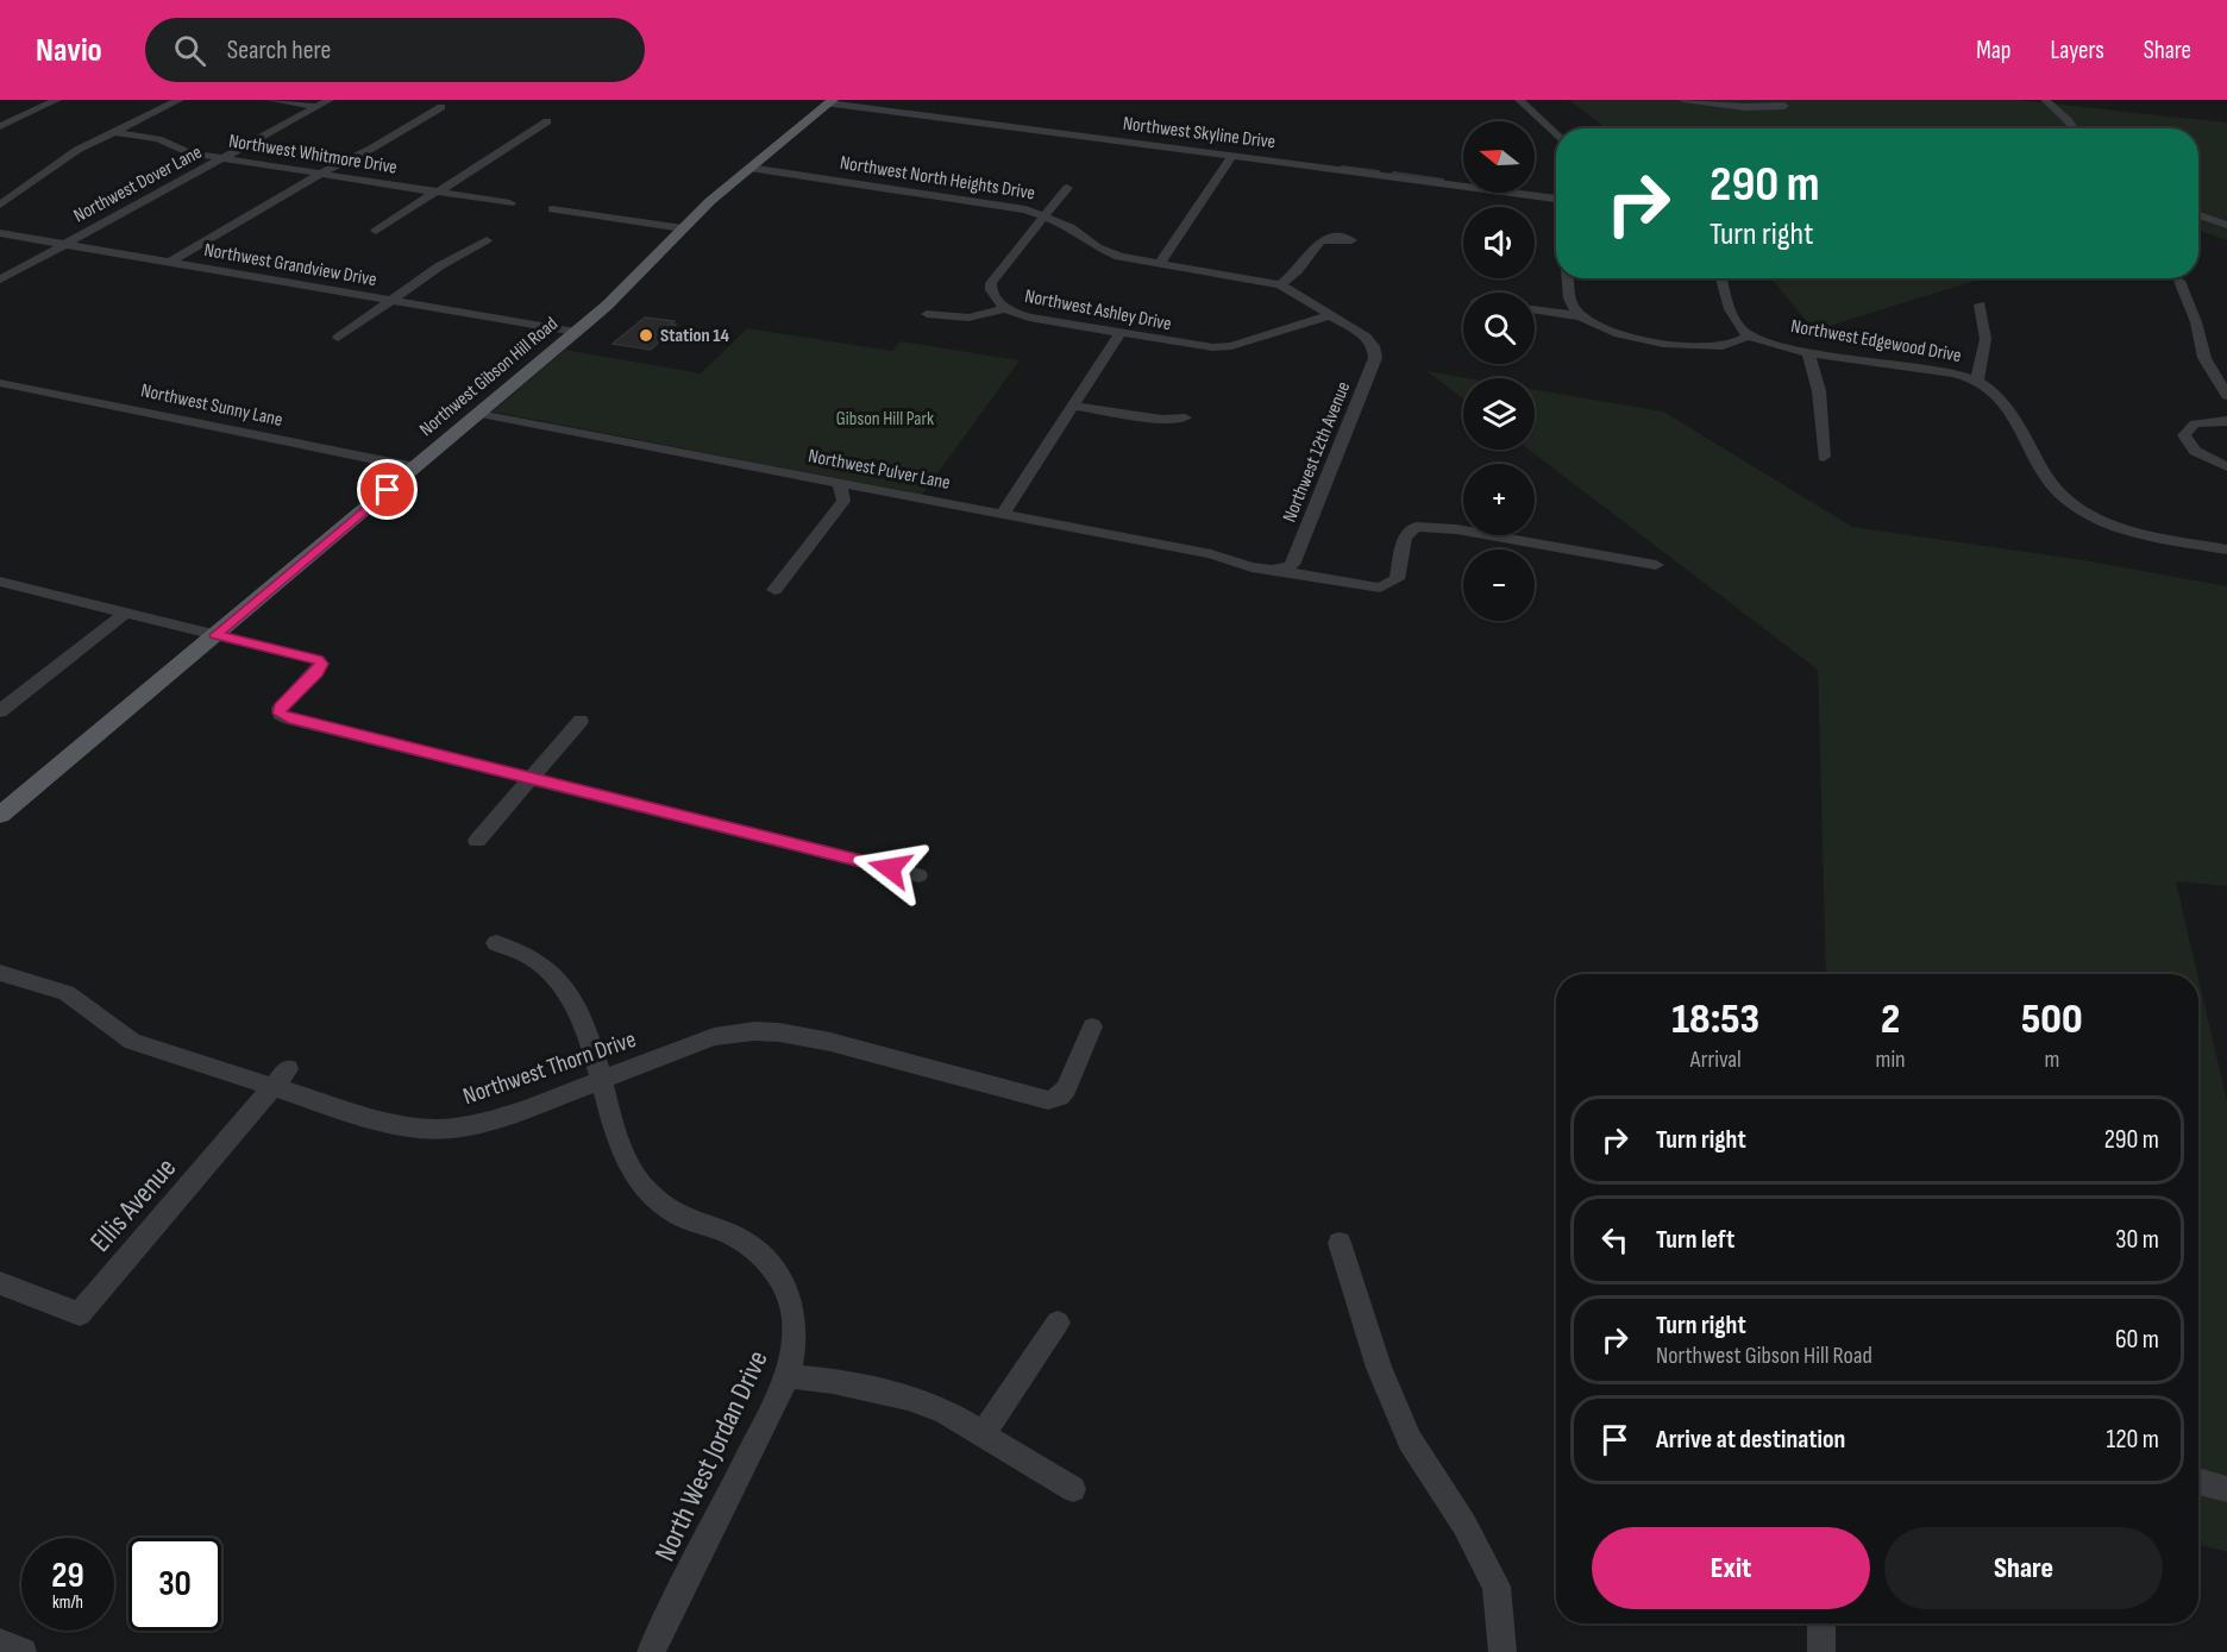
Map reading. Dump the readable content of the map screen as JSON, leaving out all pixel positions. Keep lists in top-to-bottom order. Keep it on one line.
{"streets":{"main road":["Northwest Gibson Hill Road"],"street":["Northwest Skyline Drive","Northwest Whitmore Drive","Northwest North Heights Drive","Northwest Dover Lane","Northwest Grandview Drive","Northwest Ashley Drive","Northwest Edgewood Drive","Northwest Sunny Lane","Northwest 12th Avenue","Northwest Pulver Lane","Northwest Thorn Drive","Ellis Avenue","North West Jordan Drive"]},"crossings":[["Northwest Skyline Drive","Northwest Gibson Hill Road"],["Northwest Whitmore Drive","Northwest Dover Lane"],["Northwest North Heights Drive","Northwest Ashley Drive"],["Northwest North Heights Drive","Northwest Gibson Hill Road"],["Northwest North Heights Drive","Northwest 12th Avenue"],["Northwest Dover Lane","Northwest Grandview Drive"],["Northwest Grandview Drive","Northwest Gibson Hill Road"],["Northwest Gibson Hill Road","Northwest Sunny Lane"],["Northwest Gibson Hill Road","Northwest Pulver Lane"],["Northwest 12th Avenue","Northwest Pulver Lane"],["Northwest Thorn Drive","Ellis Avenue"],["Northwest Thorn Drive","North West Jordan Drive"]],"parks":["Gibson Hill Park"],"places":["Station 14"],"north":"left","page":{"header":"Navio","search":"Search here","nav":["Map","Layers","Share"],"map_buttons":["+","−"],"turn":["290 m","Turn right"],"eta":["18:53","Arrival","2","min","500","m"],"list":[{"name":"Turn right","value":"290 m"},{"name":"Turn left","value":"30 m"},{"name":"Turn right","note":"Northwest Gibson Hill Road","value":"60 m"},{"name":"Arrive at destination","value":"120 m"}],"buttons":["Exit","Share"],"speed":"29 km/h","limit":"30"}}
